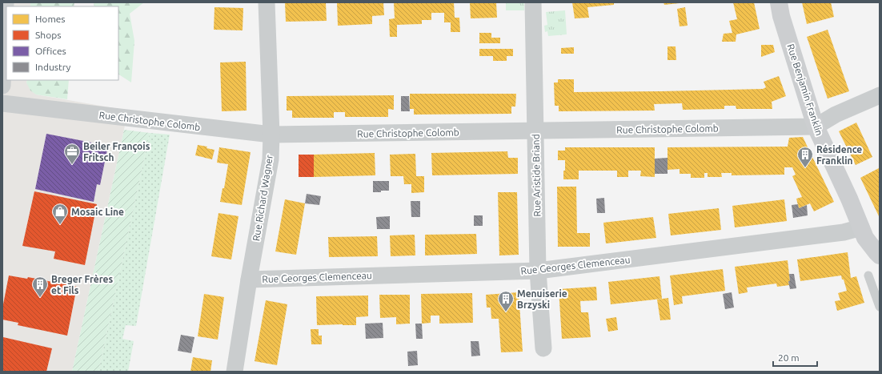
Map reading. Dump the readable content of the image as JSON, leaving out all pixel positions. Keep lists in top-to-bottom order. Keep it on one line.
{"streets":{"street":["Rue Benjamin Franklin","Rue Christophe Colomb","Rue Aristide Briand","Rue Richard Wagner","Rue Georges Clemenceau"]},"crossings":[["Rue Benjamin Franklin","Rue Christophe Colomb"],["Rue Benjamin Franklin","Rue Georges Clemenceau"],["Rue Christophe Colomb","Rue Aristide Briand"],["Rue Christophe Colomb","Rue Richard Wagner"],["Rue Aristide Briand","Rue Georges Clemenceau"],["Rue Richard Wagner","Rue Georges Clemenceau"]],"places":{"office":["Beiler François Fritsch"],"building":["Résidence Franklin","Breger Frères et Fils","Menuiserie Brzyski"],"shop":["Mosaic Line"]},"legend":["Homes","Shops","Offices","Industry"],"scale_bar":"20 m"}
